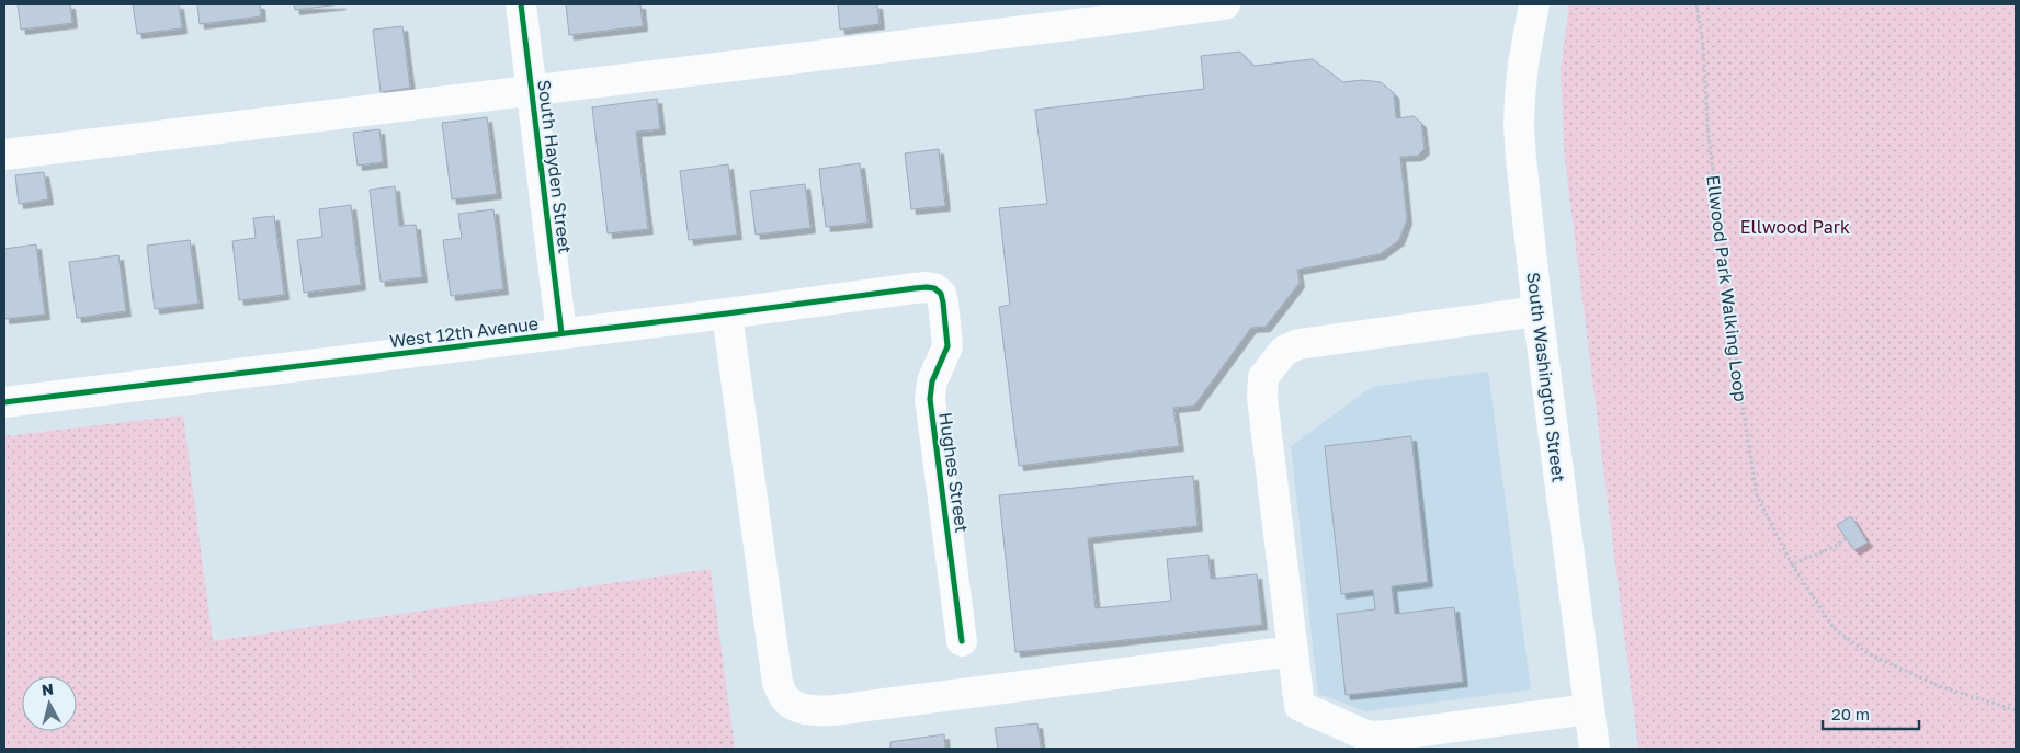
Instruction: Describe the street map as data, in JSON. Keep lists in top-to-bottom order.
{
  "streets": {
    "street": [
      "South Hayden Street",
      "West 12th Avenue",
      "South Washington Street",
      "Hughes Street"
    ],
    "path": ["Ellwood Park Walking Loop"]
  },
  "crossings": [
    ["South Hayden Street", "West 12th Avenue"],
    ["West 12th Avenue", "Hughes Street"]
  ],
  "parks": ["Ellwood Park"],
  "scale_bar": "20 m",
  "north": "top"
}
